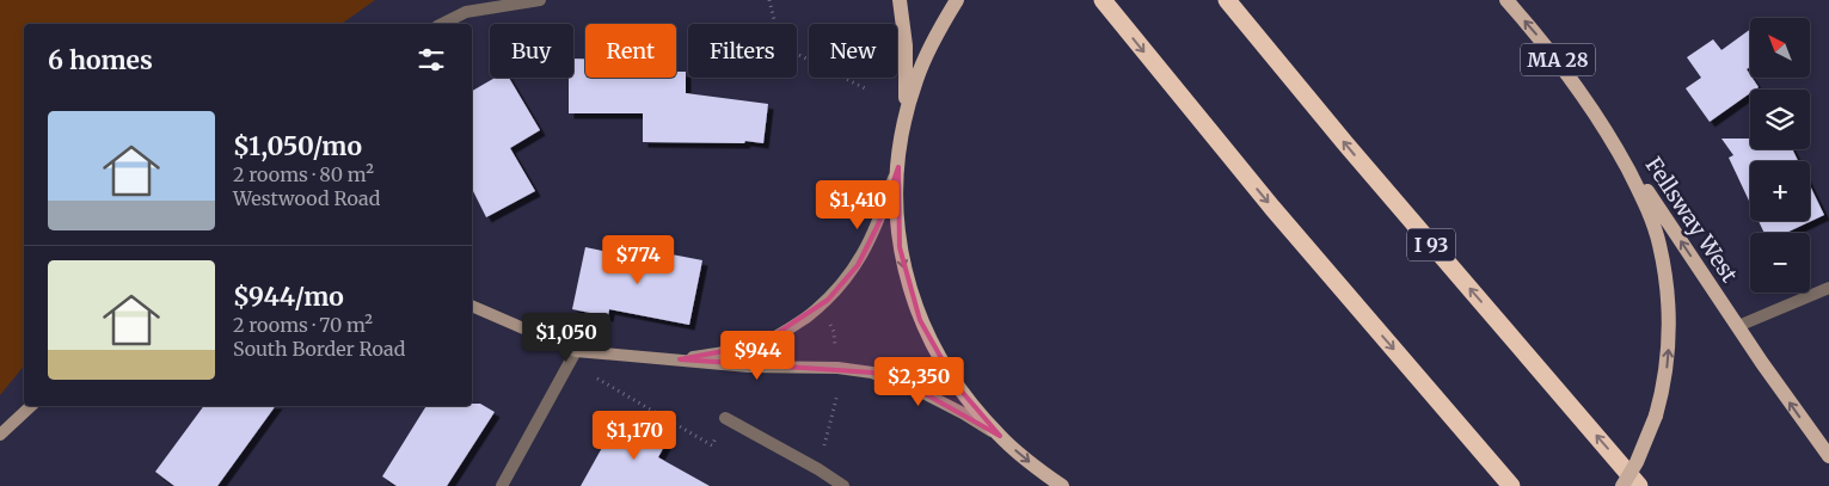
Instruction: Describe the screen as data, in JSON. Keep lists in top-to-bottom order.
{
  "streets": {
    "highway": ["I 93"],
    "main road": ["MA 28", "Fellsway West"]
  },
  "crossings": [
    ["MA 28", "Fellsway West"]
  ],
  "one_way": ["Fellsway West"],
  "north": "top left",
  "page": {
    "map_buttons": ["+", "−"],
    "chip": [
      "Buy",
      "Rent",
      "Filters",
      "New"
    ],
    "heading": "6 homes",
    "list": [
      {
        "name": "$1,050/mo",
        "note": "2 rooms · 80 m² · Westwood Road"
      },
      {
        "name": "$944/mo",
        "note": "2 rooms · 70 m² · South Border Road"
      }
    ],
    "price": [
      "$1,410",
      "$774",
      "$1,050",
      "$944",
      "$2,350",
      "$1,170"
    ]
  }
}
